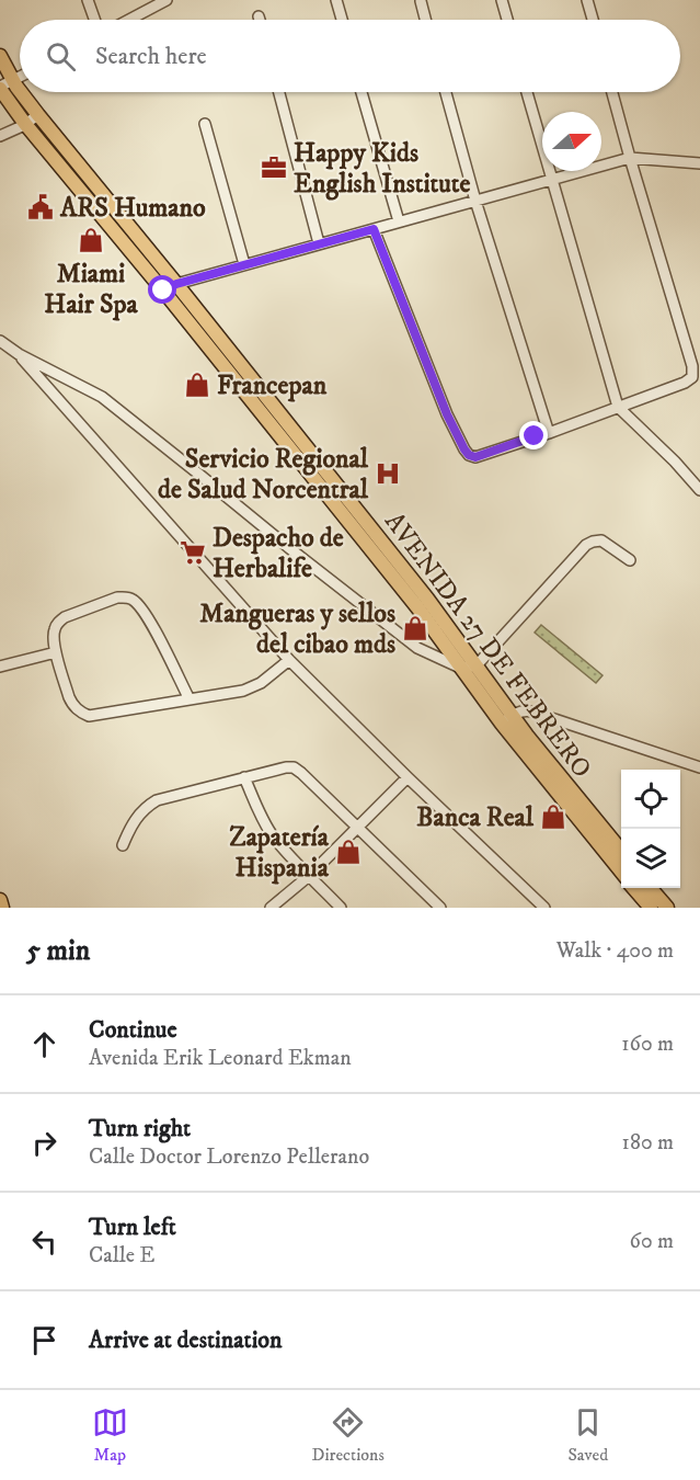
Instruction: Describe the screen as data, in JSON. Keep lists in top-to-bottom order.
{
  "streets": {
    "main road": ["AVENIDA 27 DE FEBRERO"]
  },
  "places": {
    "office": ["Happy Kids English Institute"],
    "public building": ["ARS Humano"],
    "shop": [
      "Miami Hair Spa",
      "Francepan",
      "Mangueras y sellos del cibao mds",
      "Banca Real",
      "Zapatería Hispania"
    ],
    "hospital": ["Servicio Regional de Salud Norcentral"],
    "supermarket": ["Despacho de Herbalife"]
  },
  "north": "right",
  "page": {
    "search": "Search here",
    "heading": ["5 min", "Walk · 400 m"],
    "list": [
      ["Continue", "Avenida Erik Leonard Ekman", "160 m"],
      ["Turn right", "Calle Doctor Lorenzo Pellerano", "180 m"],
      ["Turn left", "Calle E", "60 m"],
      "Arrive at destination"
    ],
    "nav": ["Map", "Directions", "Saved"]
  }
}
